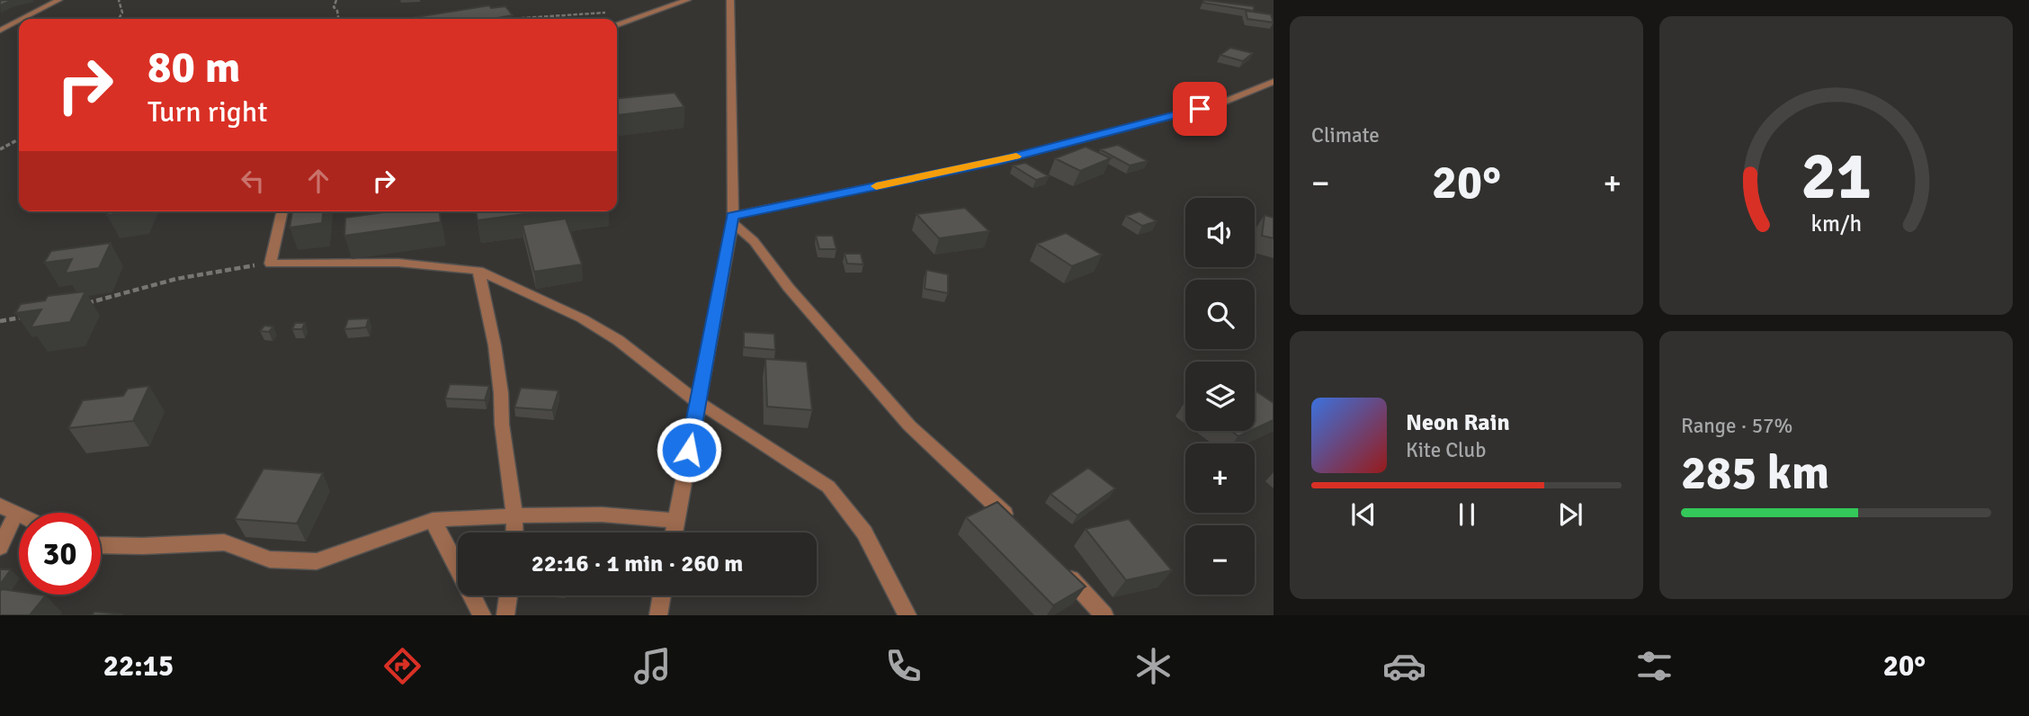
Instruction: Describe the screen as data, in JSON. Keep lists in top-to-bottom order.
{
  "page": {
    "tile": [
      "Climate",
      ["Range · 57%", "285 km"]
    ],
    "turn": ["80 m", "Turn right"],
    "heat": ["−", "20°", "+"],
    "map_buttons": ["+", "−"],
    "song": ["Neon Rain", "Kite Club"],
    "limit": "30",
    "trip": "22:16 · 1 min · 260 m",
    "tabs": ["22:15", "20°"],
    "gauge": ["21", "km/h"]
  }
}
